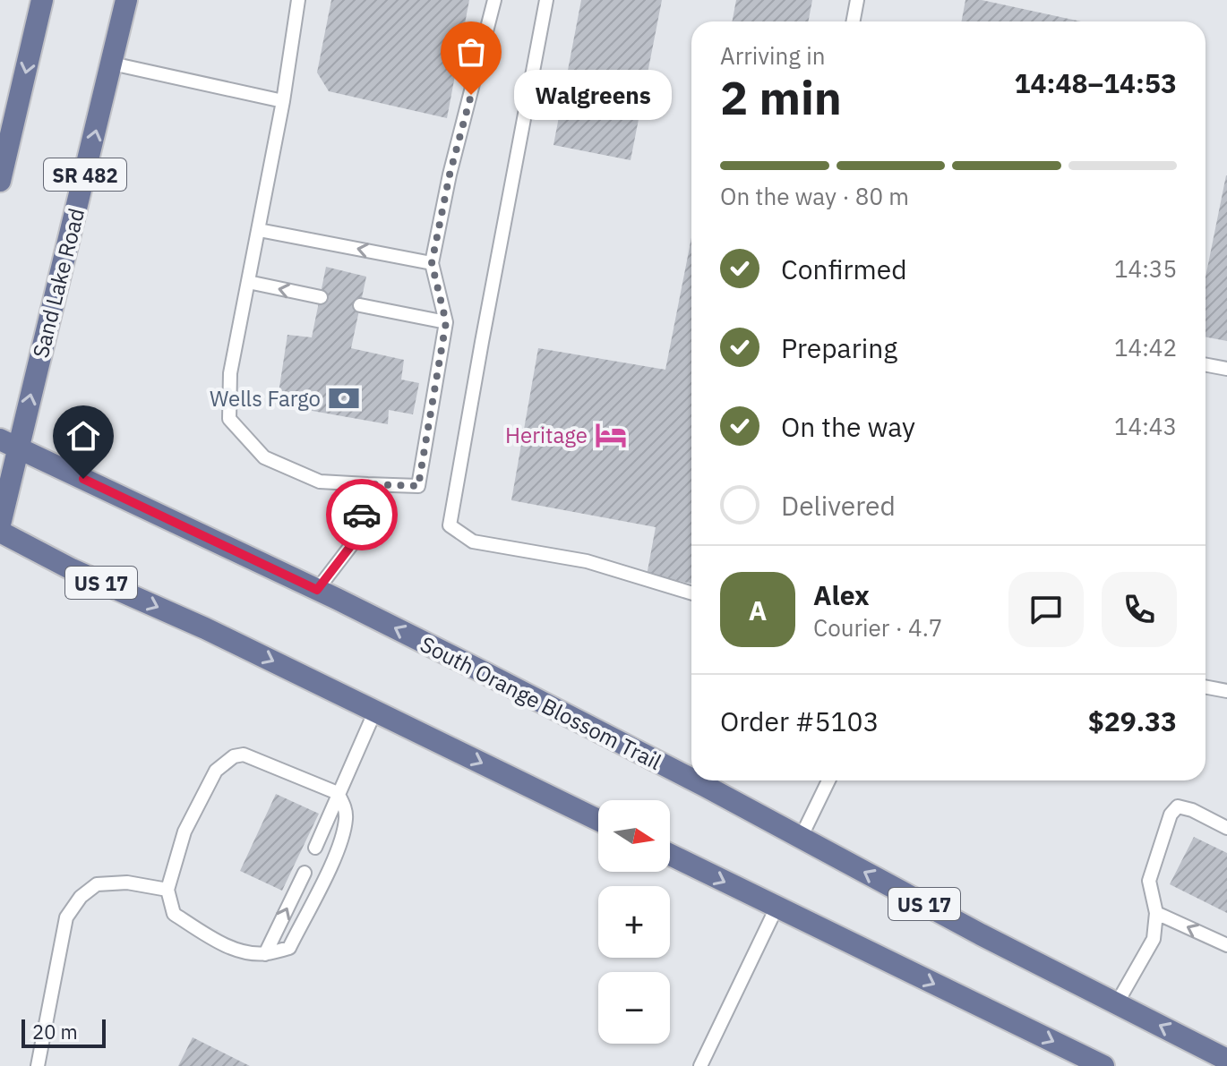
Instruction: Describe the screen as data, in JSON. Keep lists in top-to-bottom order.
{
  "streets": {
    "main road": [
      "SR 482",
      "Sand Lake Road",
      "US 17",
      "South Orange Blossom Trail"
    ]
  },
  "crossings": [
    ["Sand Lake Road", "South Orange Blossom Trail"]
  ],
  "places": {
    "other": ["Walgreens"],
    "bank": ["Wells Fargo"],
    "hotel": ["Heritage"]
  },
  "scale_bar": "20 m",
  "north": "right",
  "page": {
    "heading": ["2 min", "Arriving in", "14:48–14:53"],
    "panel": [
      "Alex",
      "Courier · 4.7",
      "Order #5103",
      "$29.33"
    ],
    "bubble": "Walgreens",
    "bar": "On the way · 80 m",
    "list": [
      ["Confirmed", "14:35"],
      ["Preparing", "14:42"],
      ["On the way", "14:43"],
      "Delivered"
    ],
    "round": "A",
    "map_buttons": ["+", "−"],
    "scale": "20 m"
  }
}
